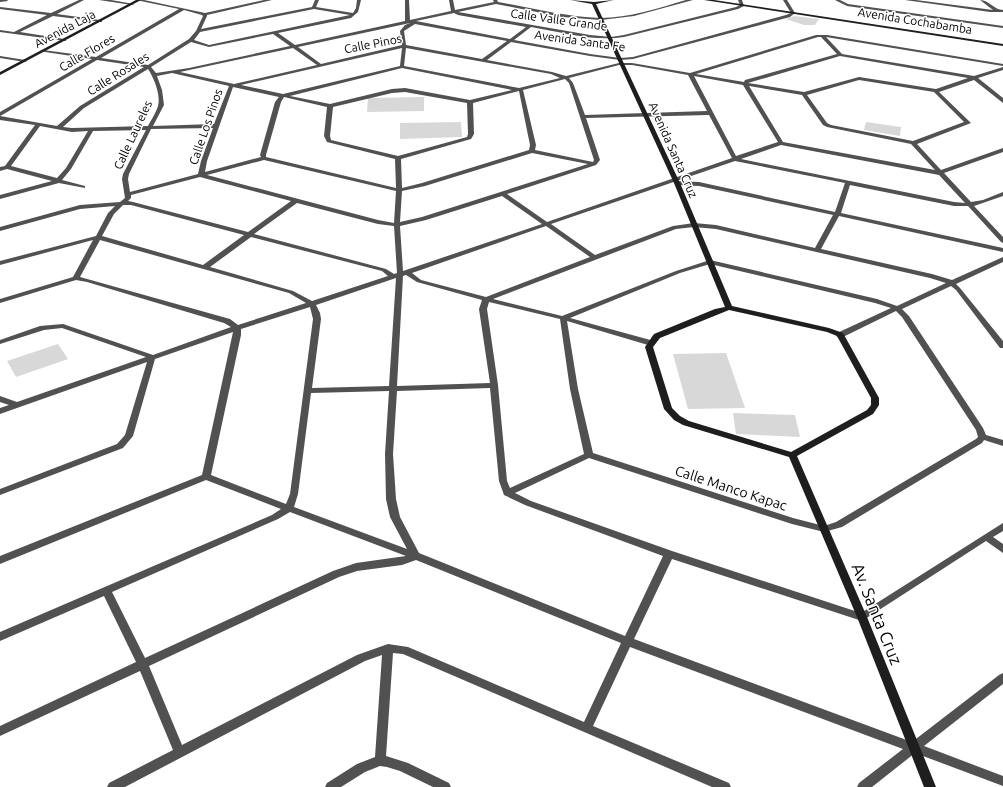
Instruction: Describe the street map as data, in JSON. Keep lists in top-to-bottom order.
{
  "streets": {
    "street": [
      "Calle Valle Grande",
      "Avenida Cochabamba",
      "Avenida Laja",
      "Avenida Santa Fe",
      "Calle Pinos",
      "Calle Flores",
      "Calle Rosales",
      "Calle Los Pinos",
      "Calle Laureles",
      "Avenida Santa Cruz",
      "Calle Manco Kapac",
      "Av. Santa Cruz"
    ]
  },
  "crossings": [
    ["Calle Valle Grande", "Avenida Cochabamba"],
    ["Calle Valle Grande", "Avenida Santa Cruz"],
    ["Avenida Cochabamba", "Avenida Santa Fe"],
    ["Avenida Santa Fe", "Avenida Santa Cruz"],
    ["Calle Pinos", "Calle Los Pinos"],
    ["Calle Rosales", "Calle Laureles"],
    ["Calle Manco Kapac", "Av. Santa Cruz"]
  ]
}
